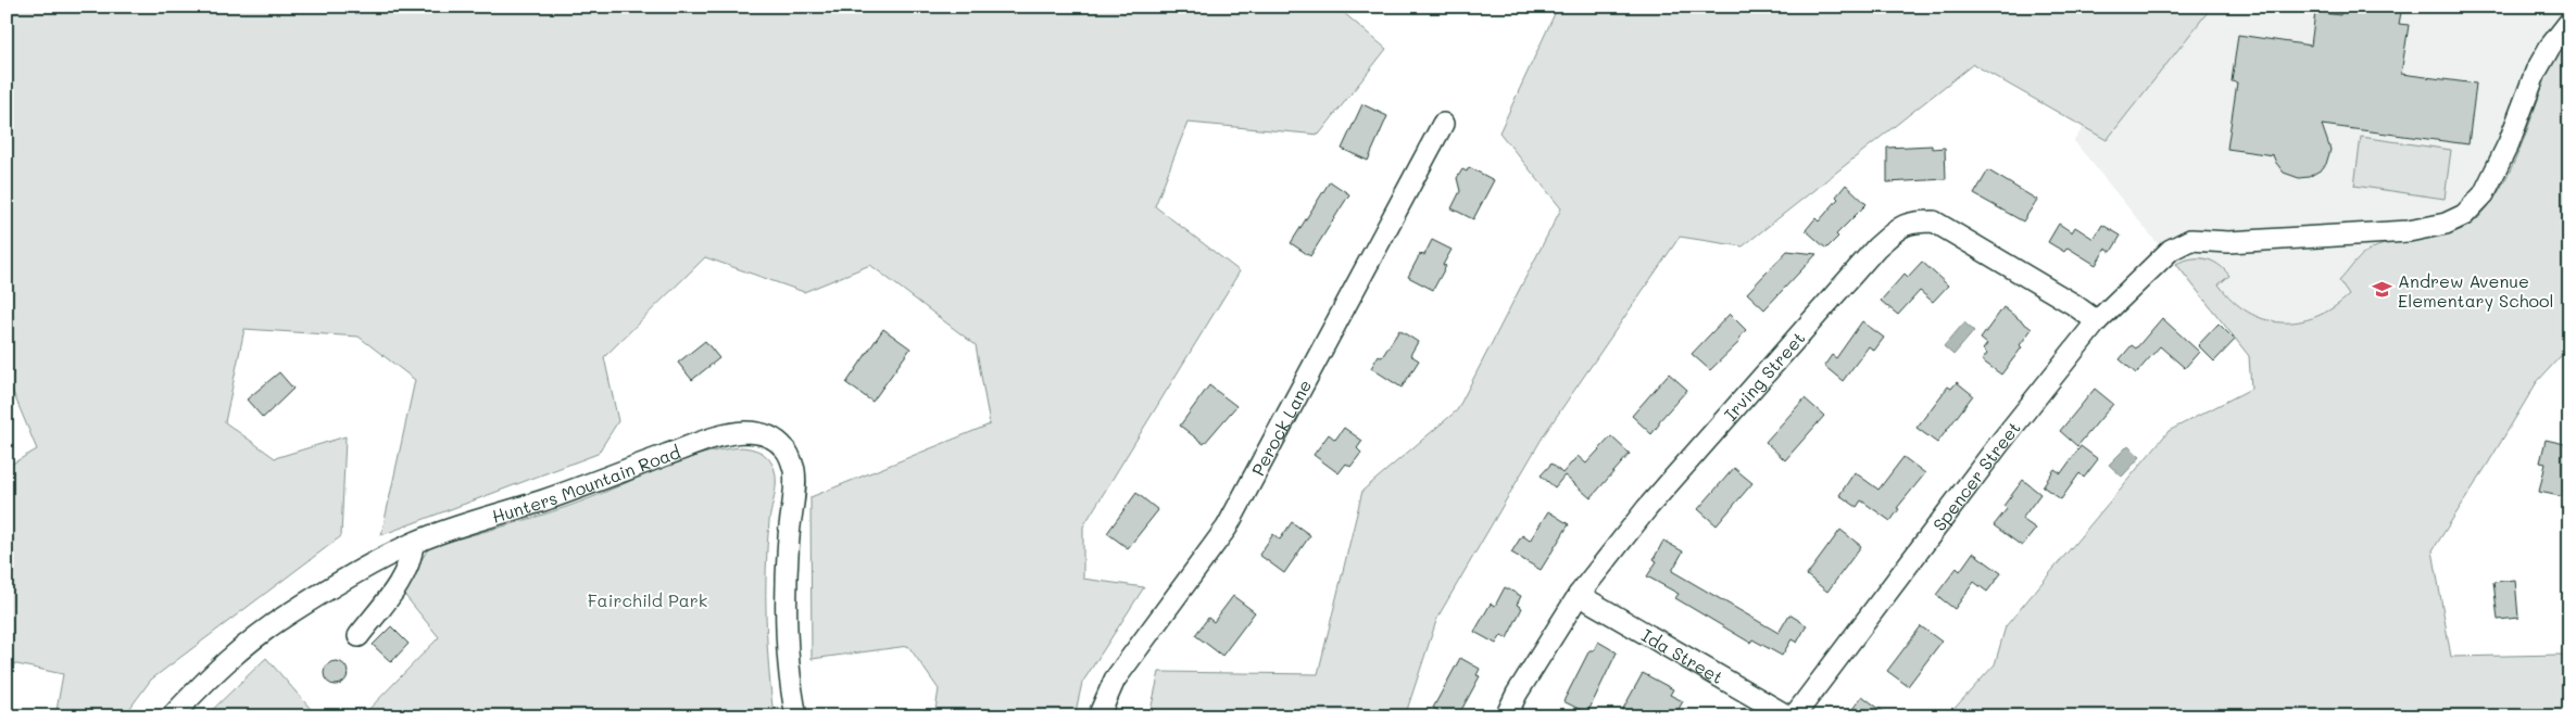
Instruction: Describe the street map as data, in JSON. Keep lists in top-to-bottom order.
{
  "streets": {
    "street": [
      "Irving Street",
      "Perock Lane",
      "Spencer Street",
      "Hunters Mountain Road",
      "Ida Street"
    ]
  },
  "crossings": [
    ["Irving Street", "Spencer Street"],
    ["Irving Street", "Ida Street"]
  ],
  "parks": ["Fairchild Park"],
  "places": {
    "school or university": ["Andrew Avenue Elementary School"]
  }
}
